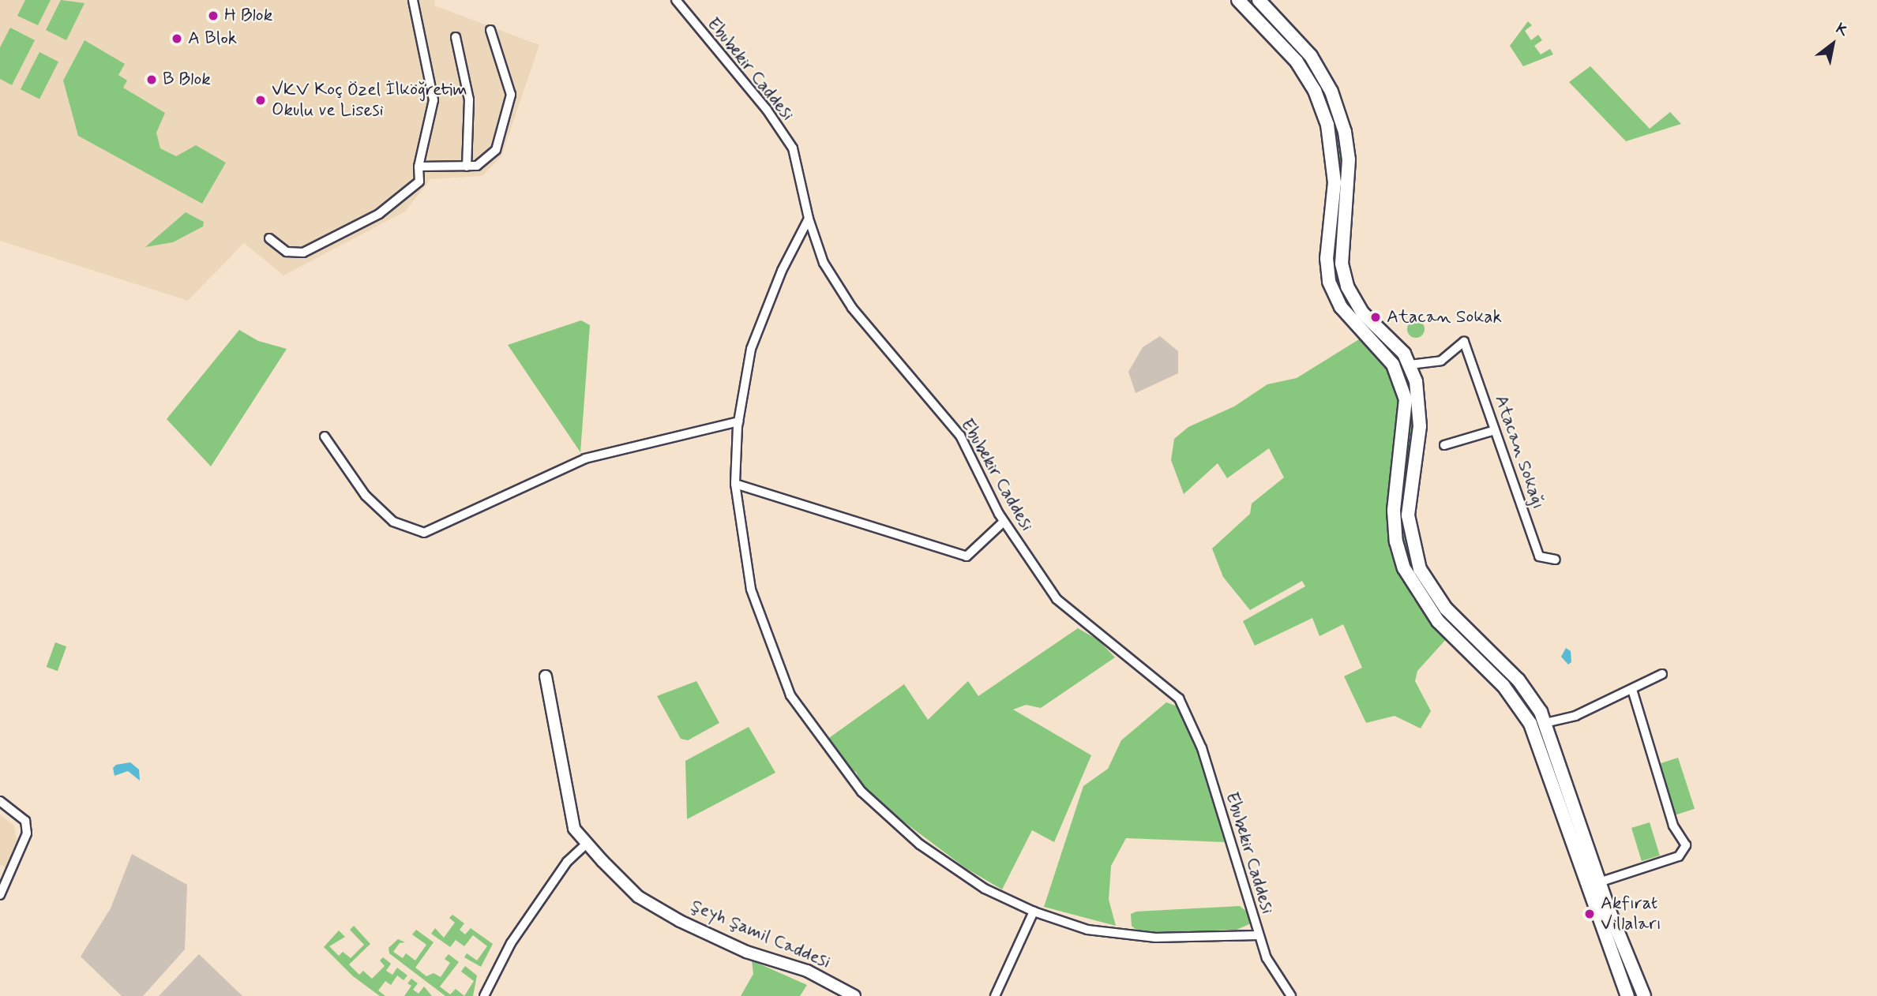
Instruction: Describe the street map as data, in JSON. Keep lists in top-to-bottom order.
{
  "streets": {
    "street": ["Ebubekir Caddesi", "Atacan Sokağı", "Şeyh Şamil Caddesi"]
  },
  "places": [
    "H Blok",
    "A Blok",
    "B Blok",
    "VKV Koç Özel İlköğretim Okulu ve Lisesi",
    "Atacan Sokak",
    "Akfırat Villaları"
  ],
  "north": "top right"
}
